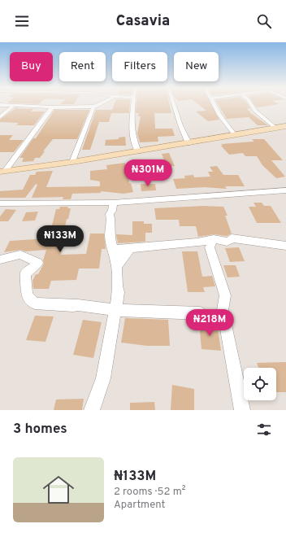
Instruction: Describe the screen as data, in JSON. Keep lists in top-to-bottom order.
{
  "page": {
    "header": "Casavia",
    "chip": [
      "Buy",
      "Rent",
      "Filters",
      "New"
    ],
    "price": ["₦301M", "₦133M", "₦218M"],
    "heading": "3 homes",
    "list": [
      {
        "name": "₦133M",
        "note": "2 rooms · 52 m² · Apartment"
      }
    ]
  }
}
